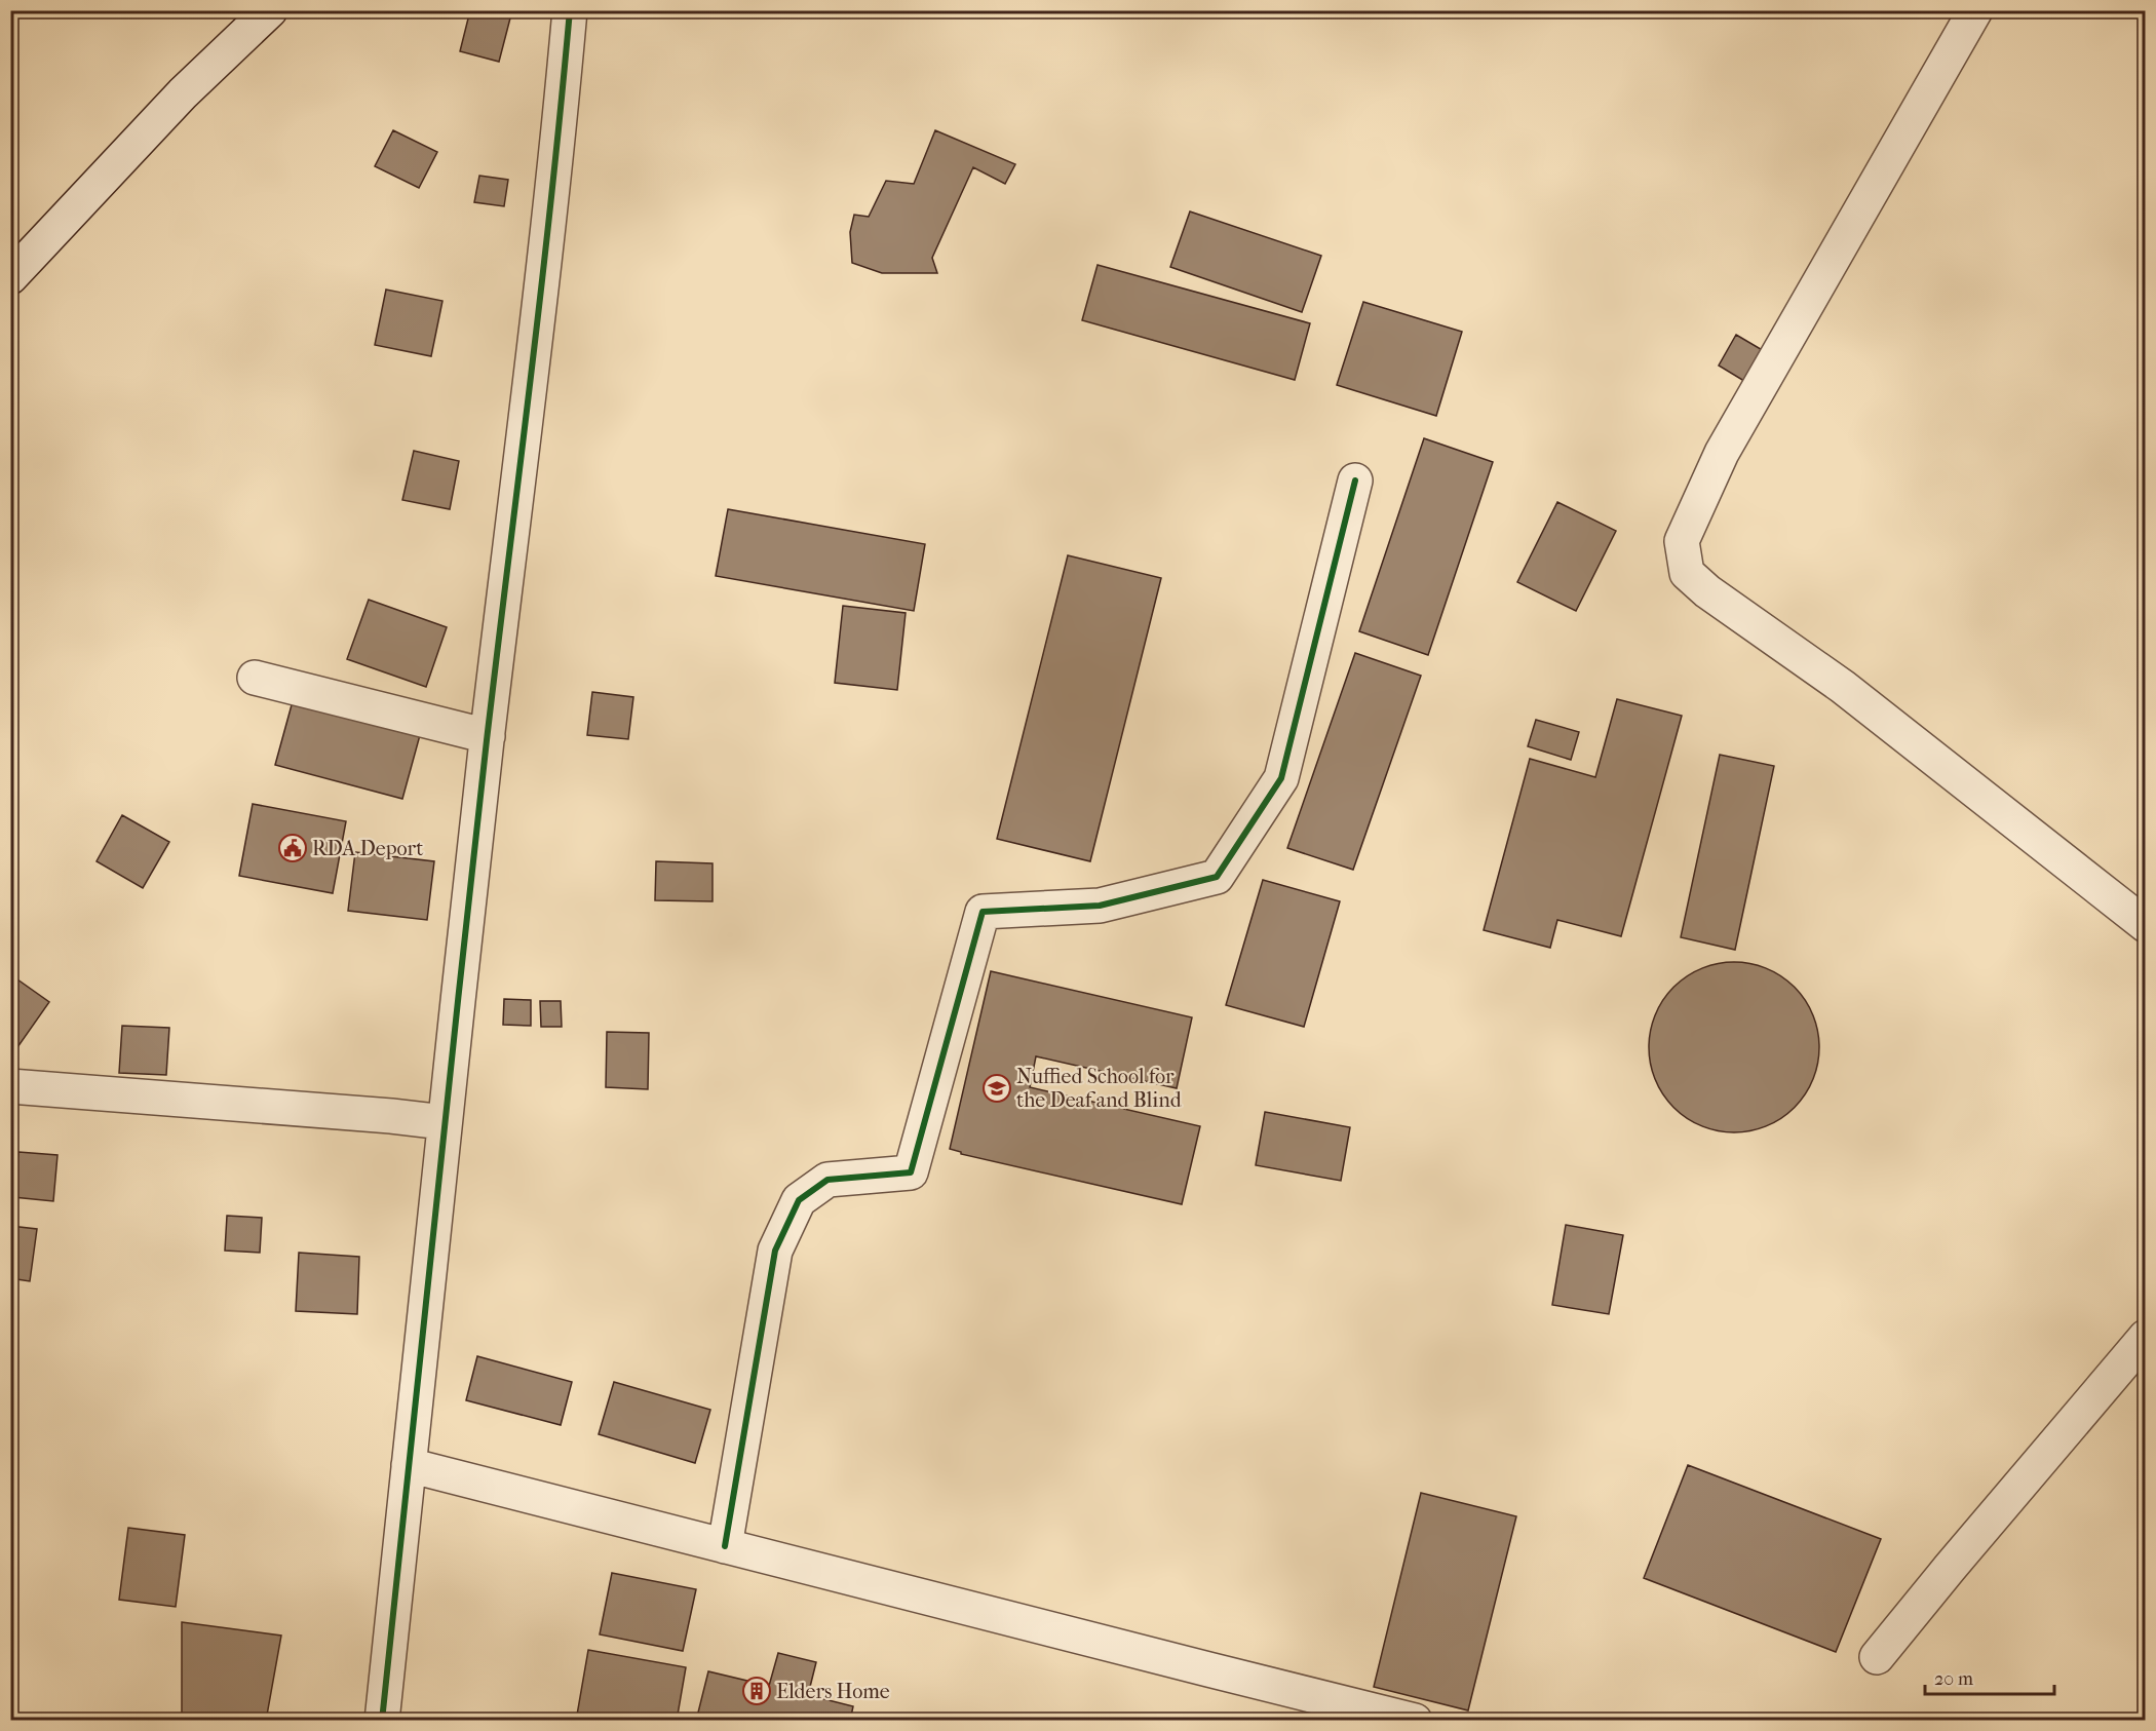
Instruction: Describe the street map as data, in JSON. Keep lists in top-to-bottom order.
{
  "places": {
    "public building": ["RDA Deport"],
    "school or university": ["Nuffied School for the Deaf and Blind"],
    "building": ["Elders Home"]
  },
  "scale_bar": "20 m"
}
